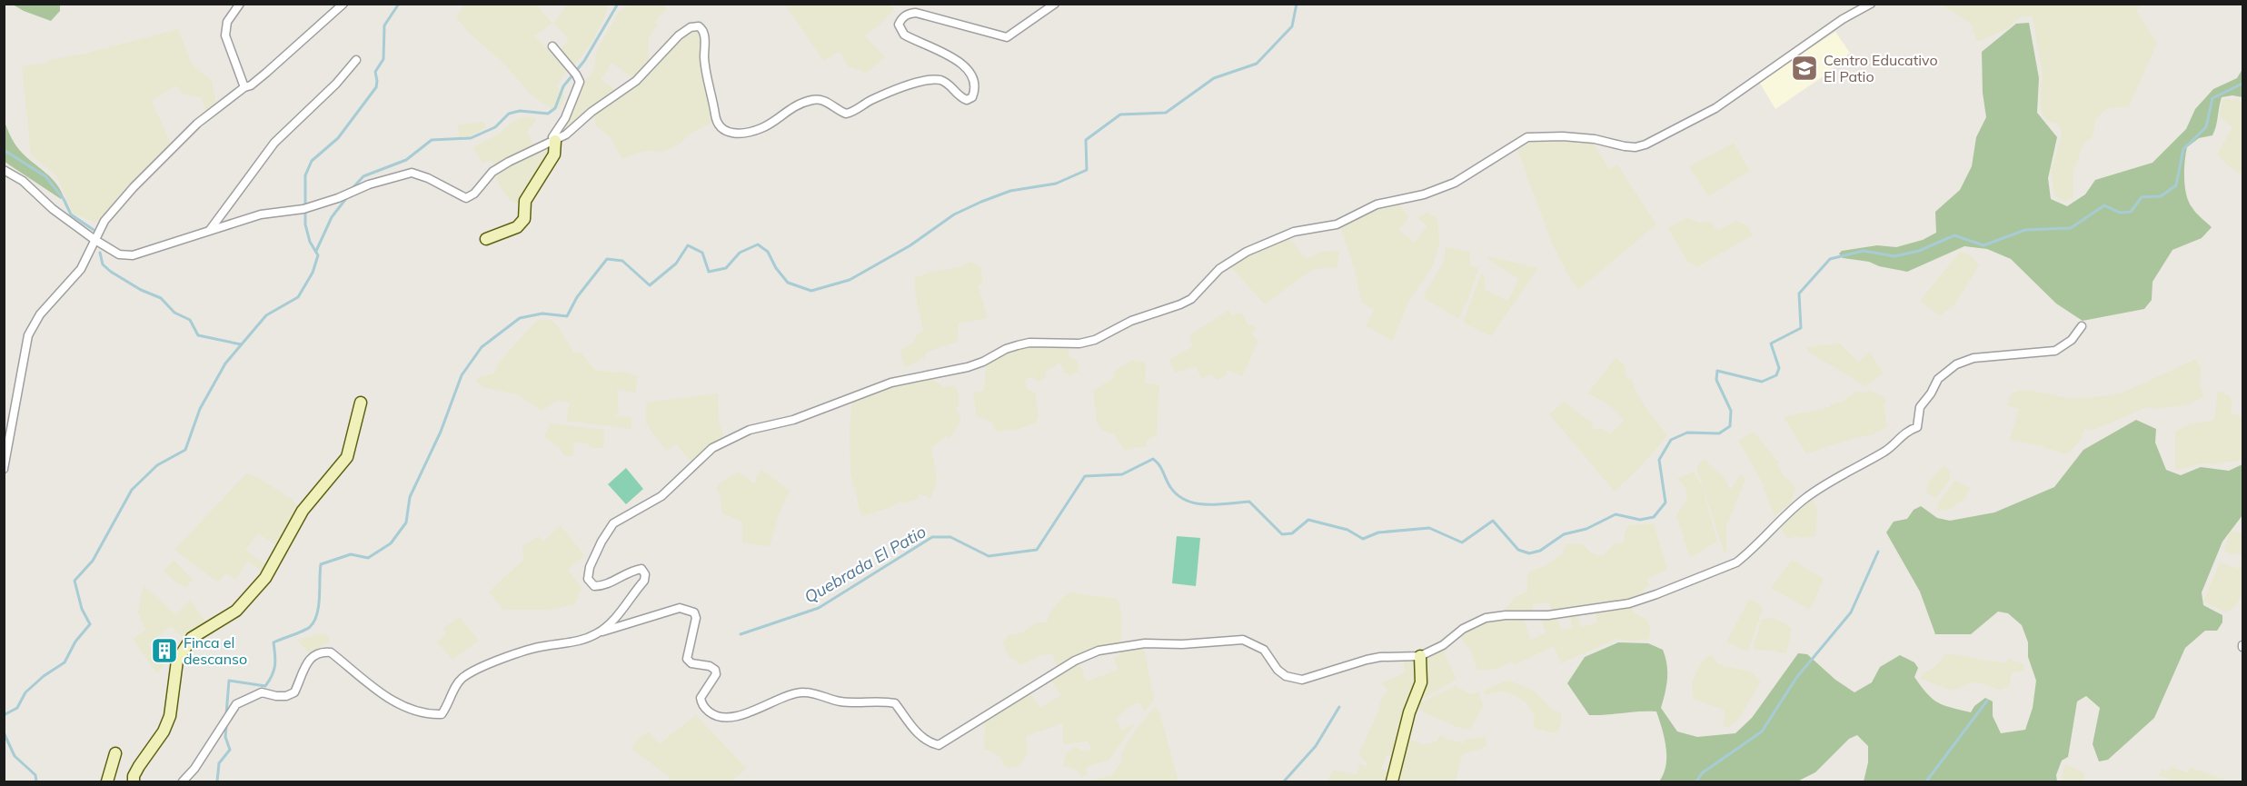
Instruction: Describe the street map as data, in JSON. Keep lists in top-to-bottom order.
{
  "water": ["Quebrada El Patio"],
  "places": {
    "school or university": ["Centro Educativo El Patio"],
    "building": ["Finca el descanso"]
  }
}
